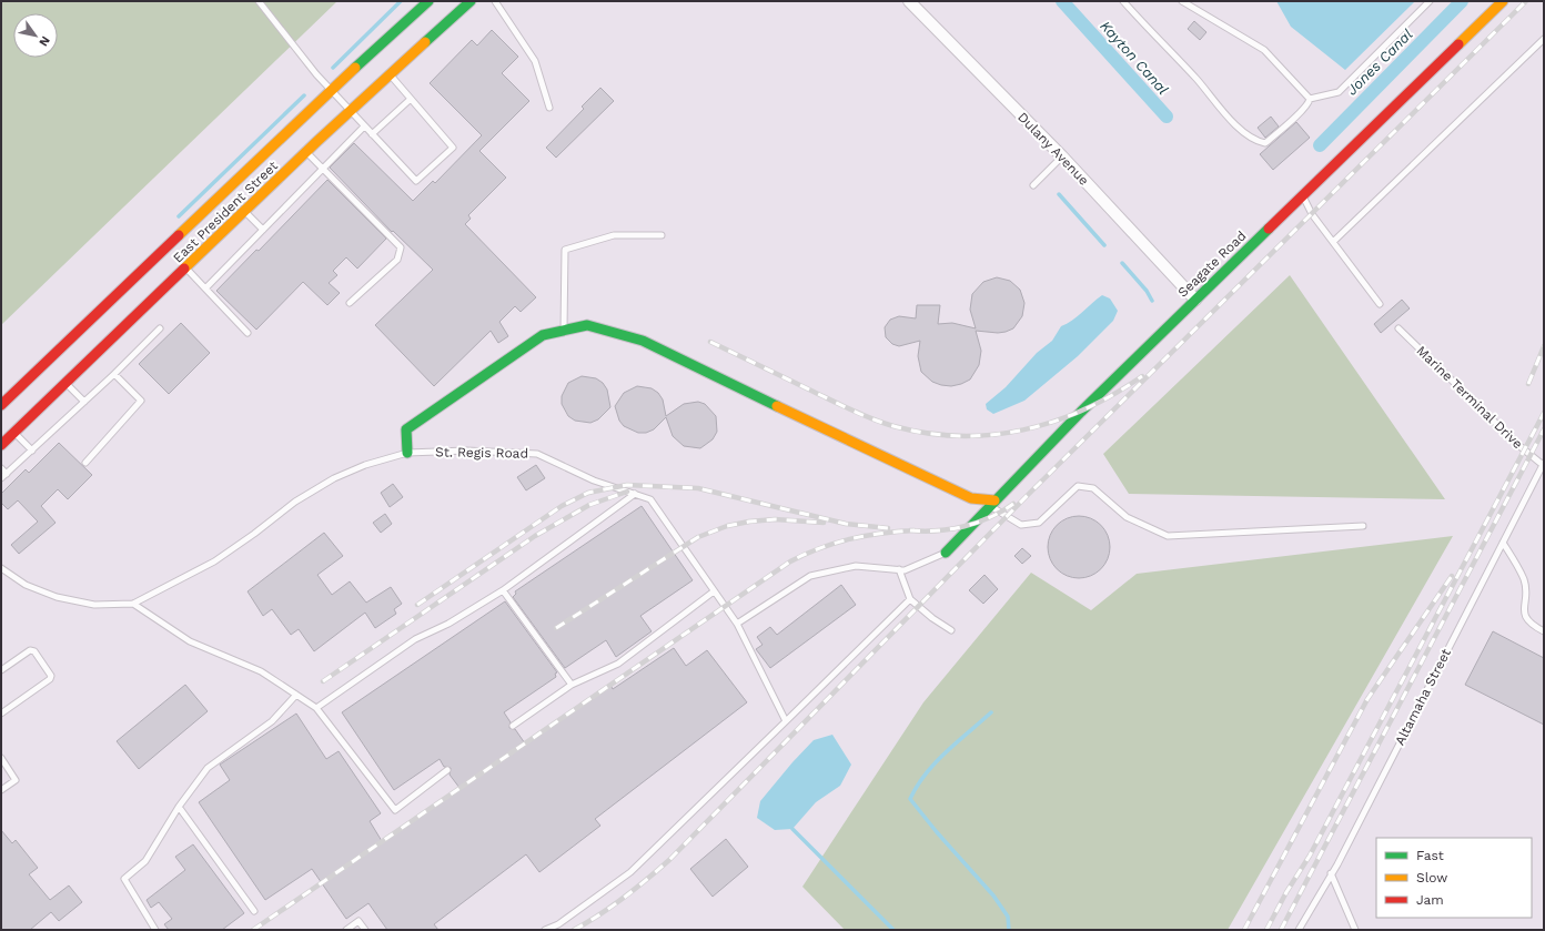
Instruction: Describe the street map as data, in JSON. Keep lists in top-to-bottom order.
{
  "streets": {
    "street": ["Dulany Avenue", "East President Street", "Seagate Road"],
    "lane": ["Marine Terminal Drive", "St. Regis Road", "Altamaha Street"]
  },
  "crossings": [
    ["Dulany Avenue", "Seagate Road"],
    ["Marine Terminal Drive", "Altamaha Street"]
  ],
  "water": ["Kayton Canal", "Jones Canal"],
  "legend": ["Fast", "Slow", "Jam"],
  "north": "bottom right"
}
